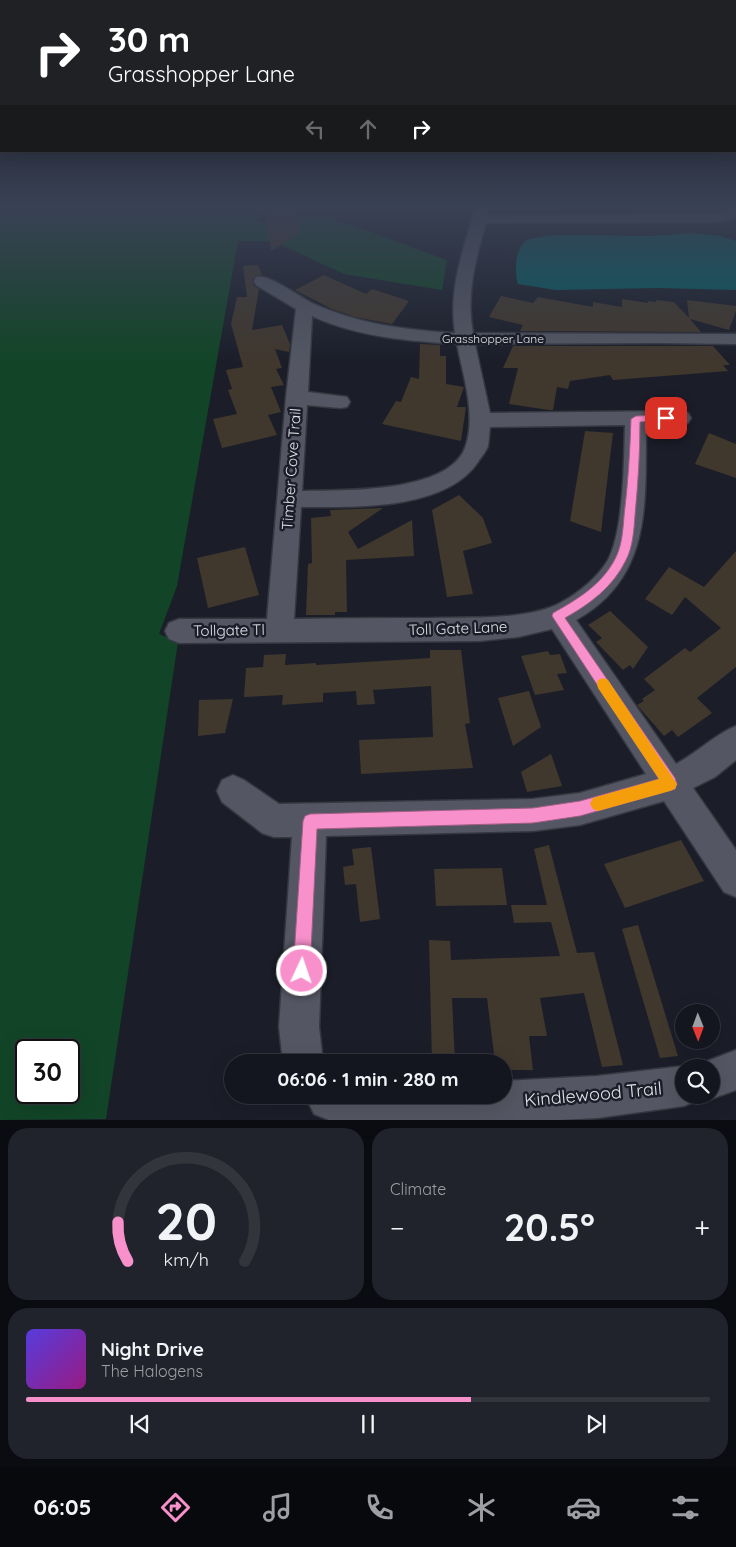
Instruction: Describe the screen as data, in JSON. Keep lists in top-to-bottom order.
{
  "streets": {
    "street": [
      "Grasshopper Lane",
      "Timber Cove Trail",
      "Toll Gate Lane",
      "Tollgate Tl",
      "Kindlewood Trail"
    ]
  },
  "crossings": [
    ["Grasshopper Lane", "Timber Cove Trail"],
    ["Timber Cove Trail", "Toll Gate Lane"],
    ["Timber Cove Trail", "Tollgate Tl"],
    ["Toll Gate Lane", "Tollgate Tl"]
  ],
  "north": "bottom",
  "page": {
    "turn": ["30 m", "Grasshopper Lane"],
    "limit": "30",
    "trip": "06:06 · 1 min · 280 m",
    "tile": "Climate",
    "heat": ["−", "20.5°", "+"],
    "song": ["Night Drive", "The Halogens"],
    "tabs": "06:05",
    "gauge": ["20", "km/h"]
  }
}
